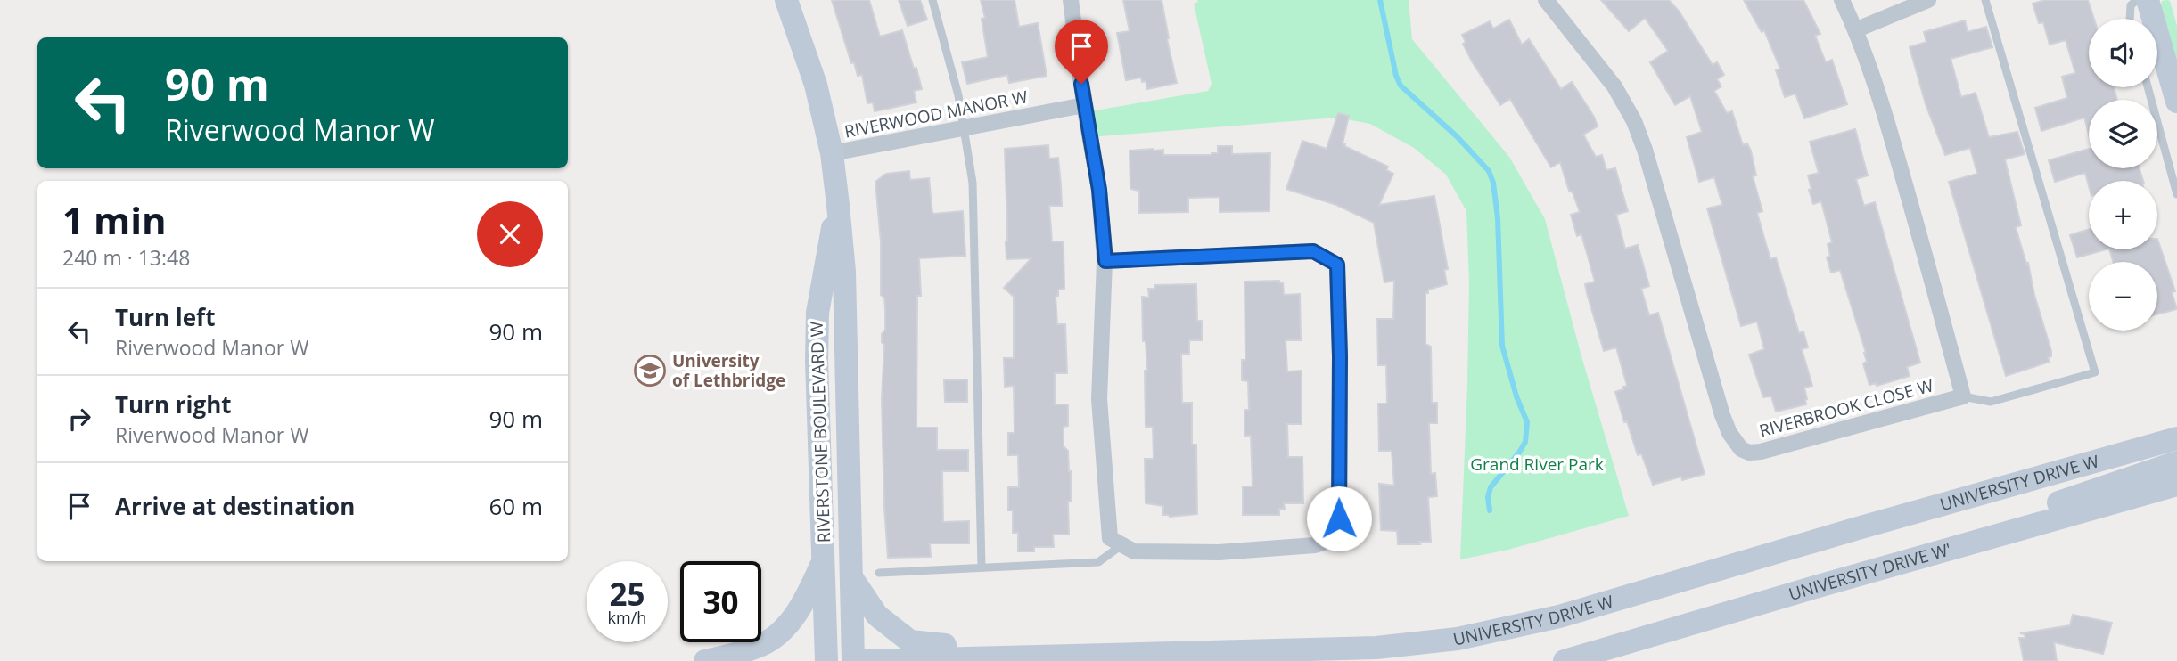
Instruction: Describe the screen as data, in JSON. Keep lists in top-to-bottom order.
{
  "streets": {
    "main road": ["RIVERSTONE BOULEVARD W", "UNIVERSITY DRIVE W", "UNIVERSITY DRIVE W'"],
    "street": ["RIVERWOOD MANOR W", "RIVERBROOK CLOSE W"]
  },
  "crossings": [
    ["RIVERWOOD MANOR W", "RIVERSTONE BOULEVARD W"]
  ],
  "parks": ["Grand River Park"],
  "places": {
    "school or university": ["University of Lethbridge"]
  },
  "page": {
    "map_buttons": ["+", "−"],
    "turn": ["90 m", "Riverwood Manor W"],
    "heading": ["1 min", "240 m · 13:48"],
    "list": [
      {
        "name": "Turn left",
        "note": "Riverwood Manor W",
        "value": "90 m"
      },
      {
        "name": "Turn right",
        "note": "Riverwood Manor W",
        "value": "90 m"
      },
      {
        "name": "Arrive at destination",
        "value": "60 m"
      }
    ],
    "speed": "25 km/h",
    "limit": "30"
  }
}
